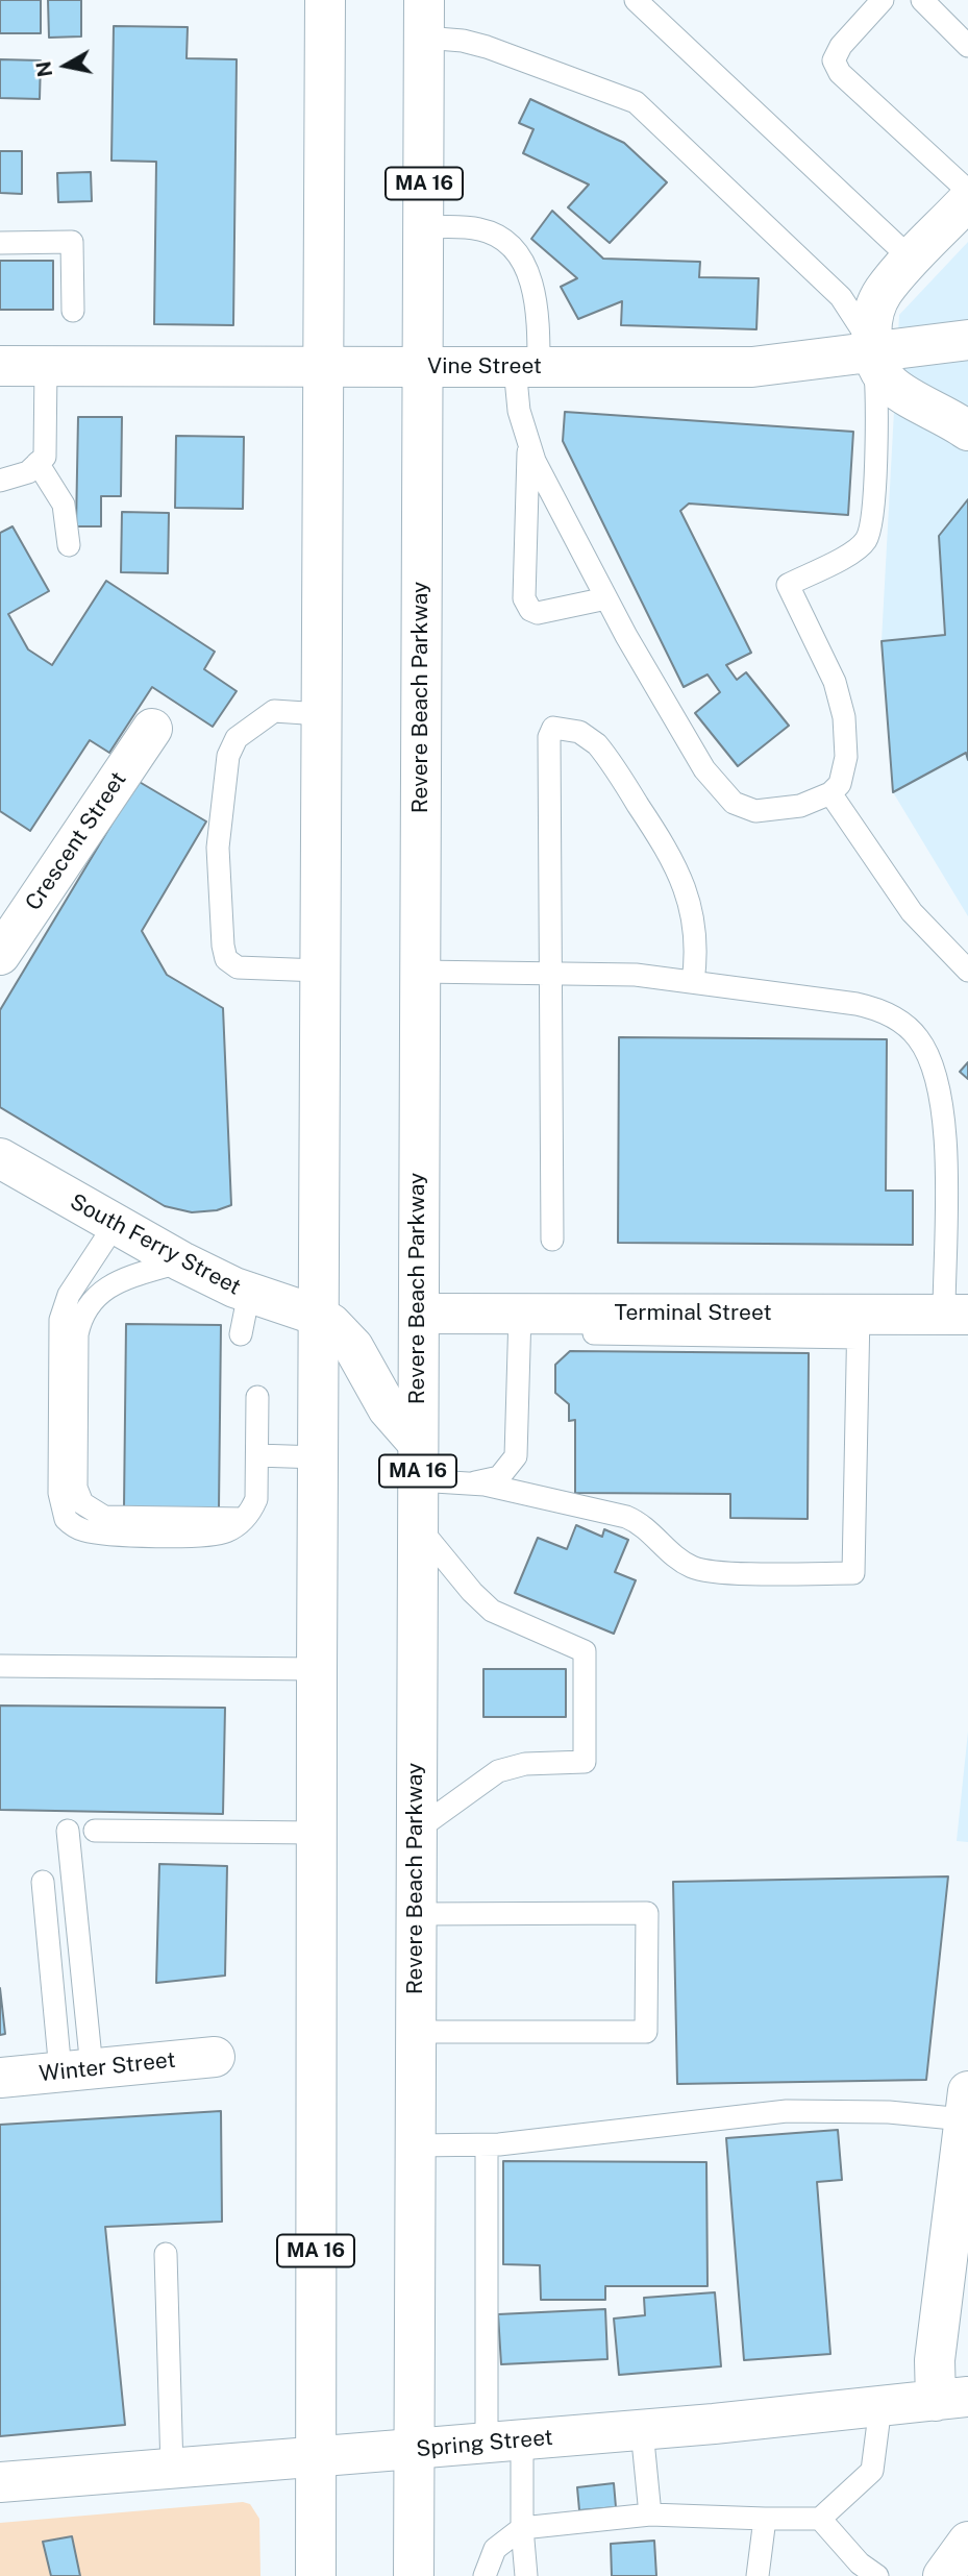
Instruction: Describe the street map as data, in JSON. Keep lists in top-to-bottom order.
{
  "streets": {
    "main road": [
      "MA 16",
      "Vine Street",
      "Revere Beach Parkway",
      "Crescent Street",
      "South Ferry Street",
      "Terminal Street",
      "Winter Street",
      "Spring Street"
    ]
  },
  "crossings": [
    ["MA 16", "Vine Street"],
    ["MA 16", "South Ferry Street"],
    ["MA 16", "Spring Street"],
    ["Vine Street", "Revere Beach Parkway"],
    ["Revere Beach Parkway", "Terminal Street"],
    ["Revere Beach Parkway", "Spring Street"]
  ],
  "north": "left"
}
